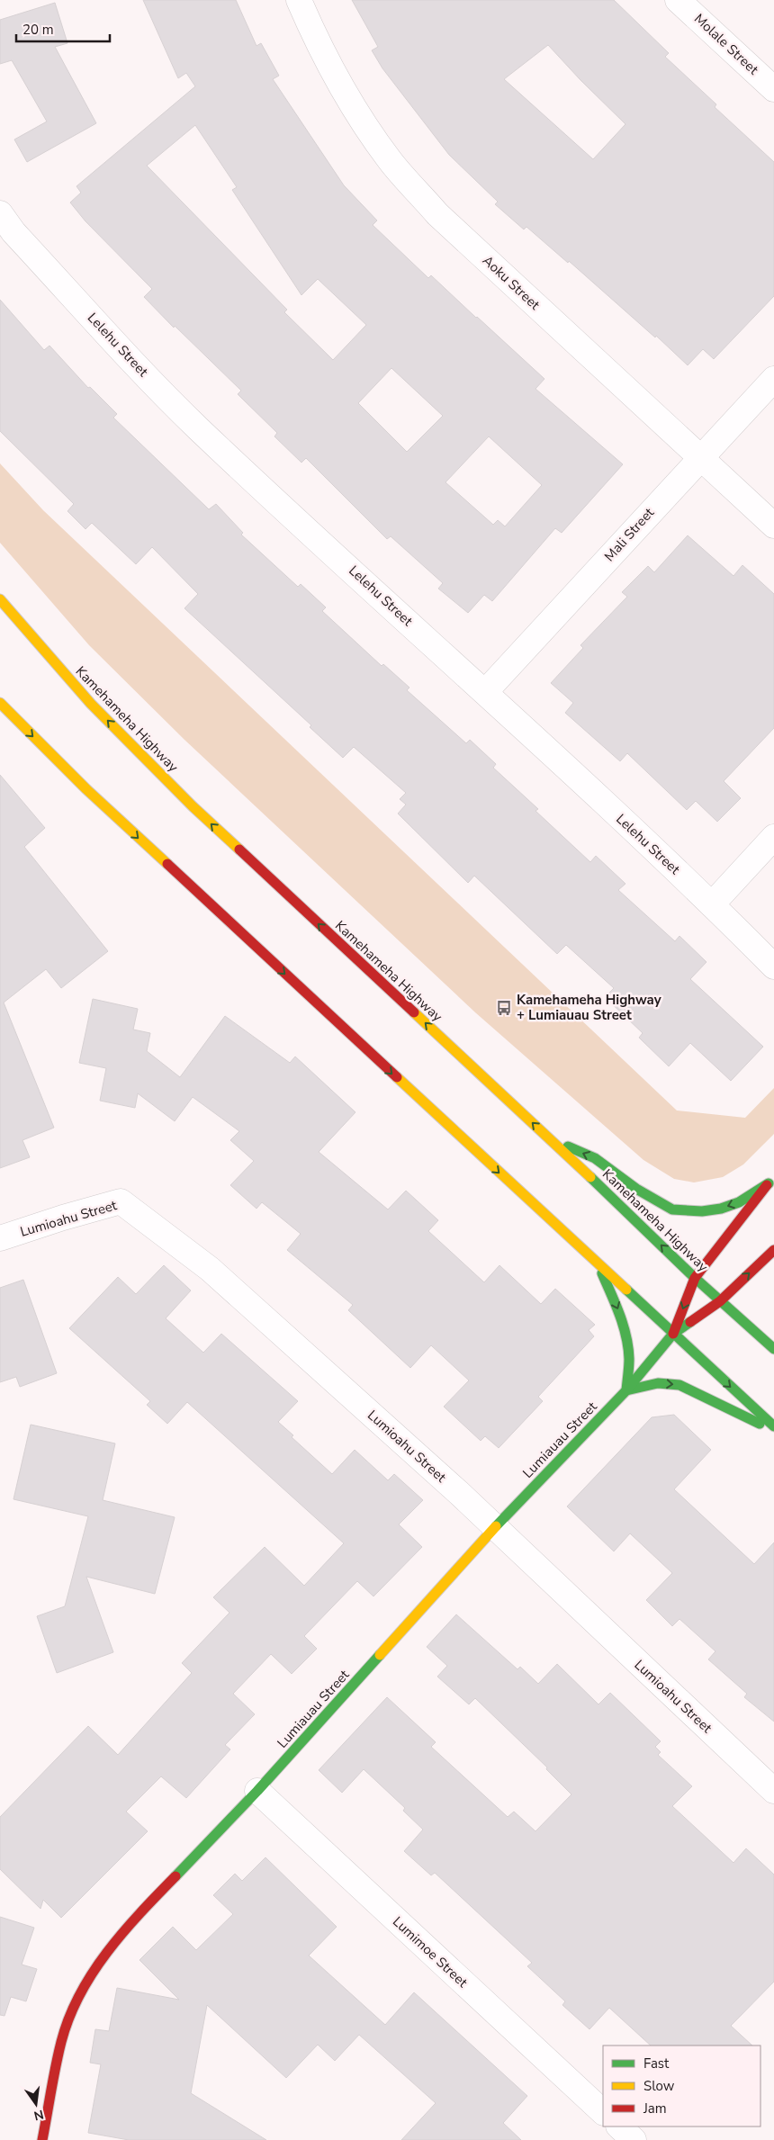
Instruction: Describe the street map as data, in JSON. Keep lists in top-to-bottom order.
{
  "streets": {
    "main road": ["Kamehameha Highway", "Lumiauau Street"],
    "street": [
      "Molale Street",
      "Aoku Street",
      "Lelehu Street",
      "Mali Street",
      "Lumioahu Street",
      "Lumimoe Street"
    ]
  },
  "crossings": [
    ["Aoku Street", "Mali Street"],
    ["Lelehu Street", "Mali Street"],
    ["Kamehameha Highway", "Lumiauau Street"],
    ["Lumioahu Street", "Lumiauau Street"],
    ["Lumiauau Street", "Lumimoe Street"]
  ],
  "places": {
    "bus stop": ["Kamehameha Highway + Lumiauau Street"]
  },
  "legend": ["Fast", "Slow", "Jam"],
  "scale_bar": "20 m",
  "north": "bottom"
}
